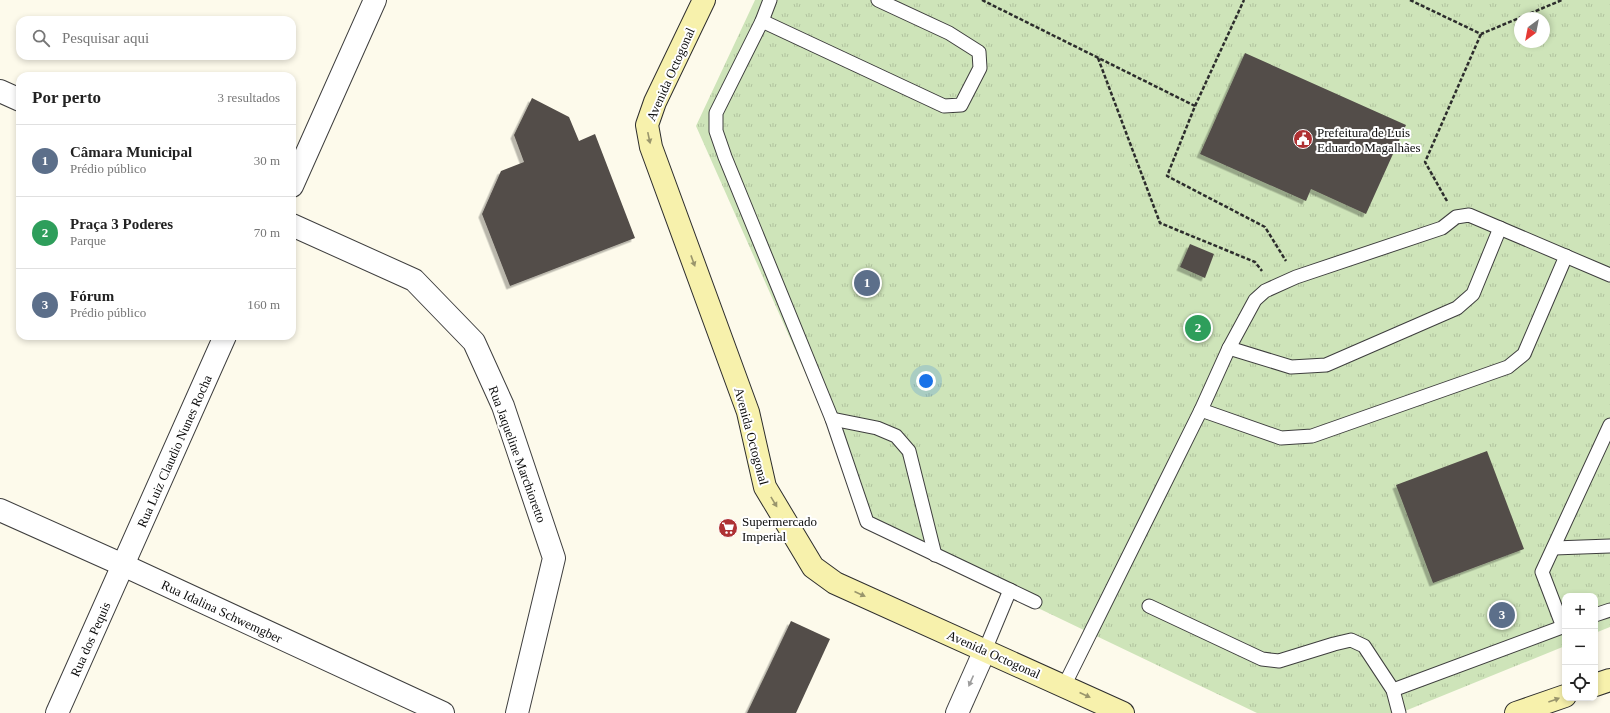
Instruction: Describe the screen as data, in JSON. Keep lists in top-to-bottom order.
{
  "streets": {
    "main road": ["Avenida Octogonal"],
    "street": [
      "Rua Luiz Claudio Nunes Rocha",
      "Rua Jaqueline Marchioretto",
      "Rua Idalina Schwemgber",
      "Rua dos Pequis"
    ]
  },
  "crossings": [
    ["Rua Luiz Claudio Nunes Rocha", "Rua Idalina Schwemgber"],
    ["Rua Luiz Claudio Nunes Rocha", "Rua dos Pequis"],
    ["Rua Idalina Schwemgber", "Rua dos Pequis"]
  ],
  "one_way": ["Avenida Octogonal"],
  "places": {
    "public building": ["Prefeitura de Luis Eduardo Magalhães"],
    "supermarket": ["Supermercado Imperial"]
  },
  "north": "bottom left",
  "page": {
    "search": "Pesquisar aqui",
    "heading": ["Por perto", "3 resultados"],
    "list": [
      {
        "mark": "1",
        "name": "Câmara Municipal",
        "note": "Prédio público",
        "value": "30 m"
      },
      {
        "mark": "2",
        "name": "Praça 3 Poderes",
        "note": "Parque",
        "value": "70 m"
      },
      {
        "mark": "3",
        "name": "Fórum",
        "note": "Prédio público",
        "value": "160 m"
      }
    ],
    "pins": ["1", "2", "3"],
    "map_buttons": ["+", "−"]
  }
}
